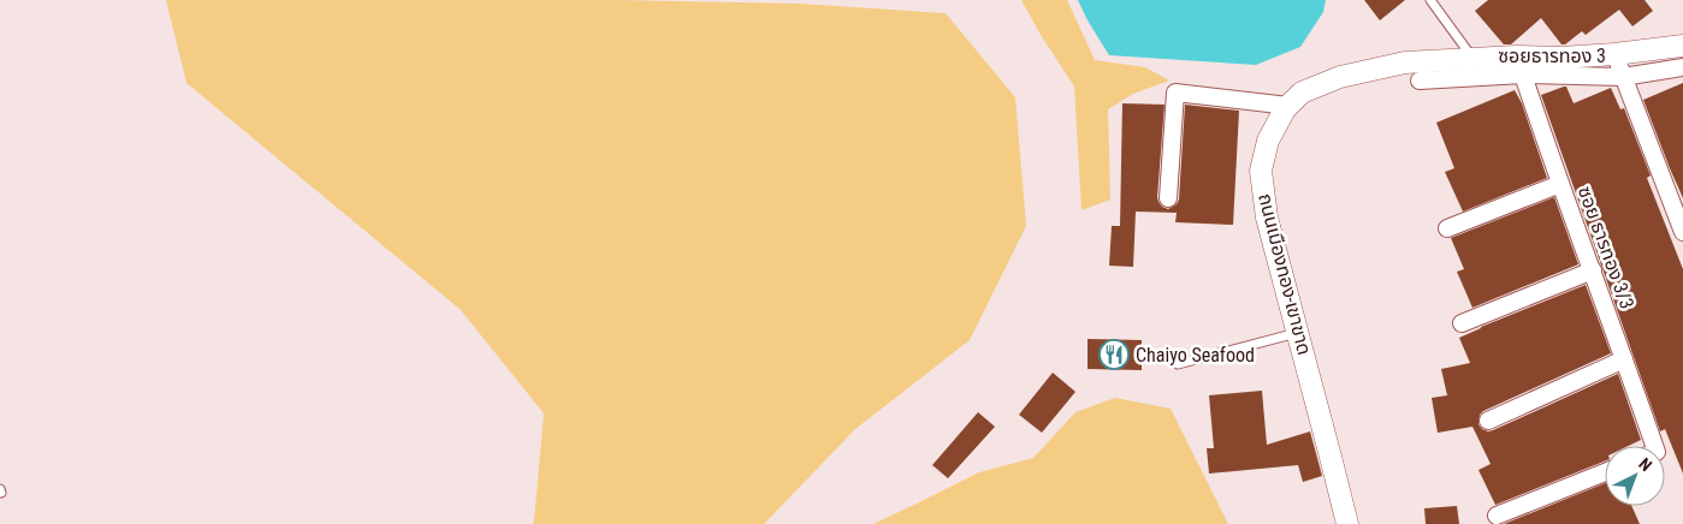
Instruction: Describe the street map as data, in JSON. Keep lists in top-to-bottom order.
{
  "streets": {
    "street": ["ซอยธารทอง 3", "ซอย ธารทอง 3/3", "ถนนเมืองทอง-เขาขาด"]
  },
  "crossings": [
    ["ซอยธารทอง 3", "ซอย ธารทอง 3/3"],
    ["ซอยธารทอง 3", "ถนนเมืองทอง-เขาขาด"],
    ["ซอย ธารทอง 3/3", "ถนนเมืองทอง-เขาขาด"]
  ],
  "places": {
    "restaurant": ["Chaiyo Seafood"]
  },
  "north": "top right"
}
